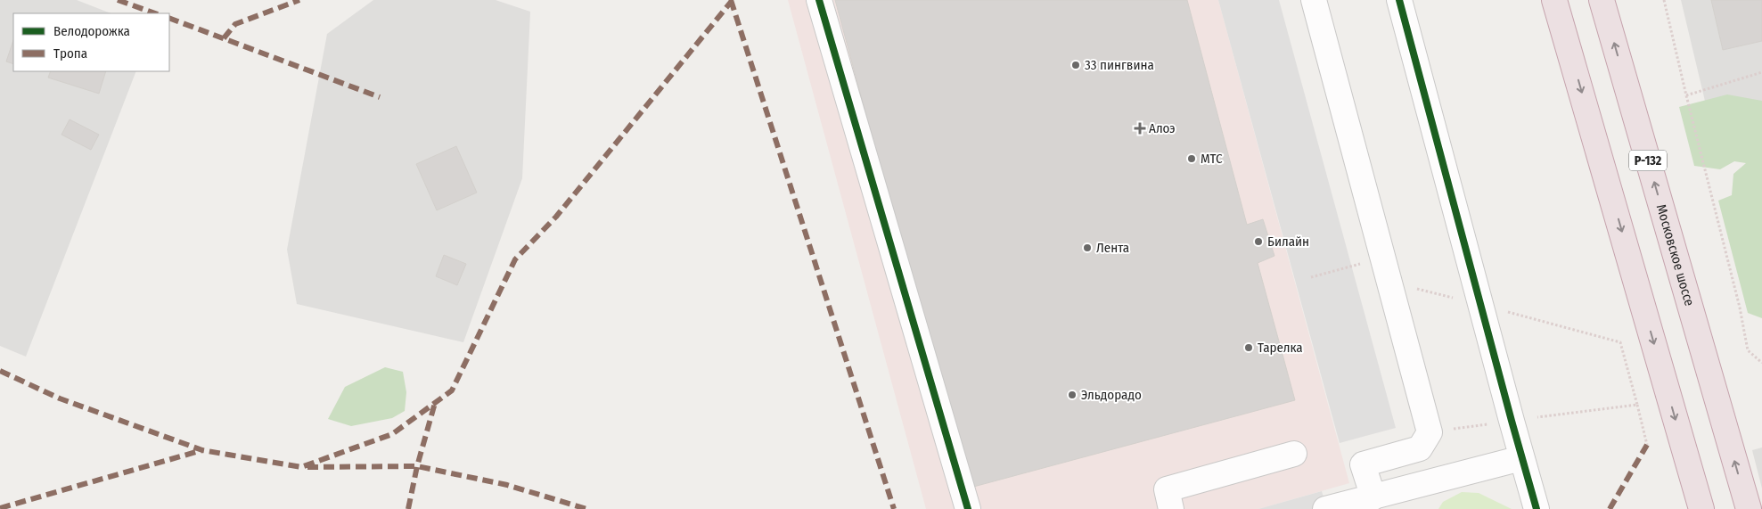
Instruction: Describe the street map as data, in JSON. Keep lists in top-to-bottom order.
{
  "streets": {
    "highway": ["Р-132", "Московское шоссе"]
  },
  "places": {
    "other": [
      "33 пингвина",
      "МТС",
      "Билайн",
      "Лента",
      "Тарелка",
      "Эльдорадо"
    ],
    "health": ["Алоэ"]
  },
  "legend": ["Велодорожка", "Тропа"]
}
